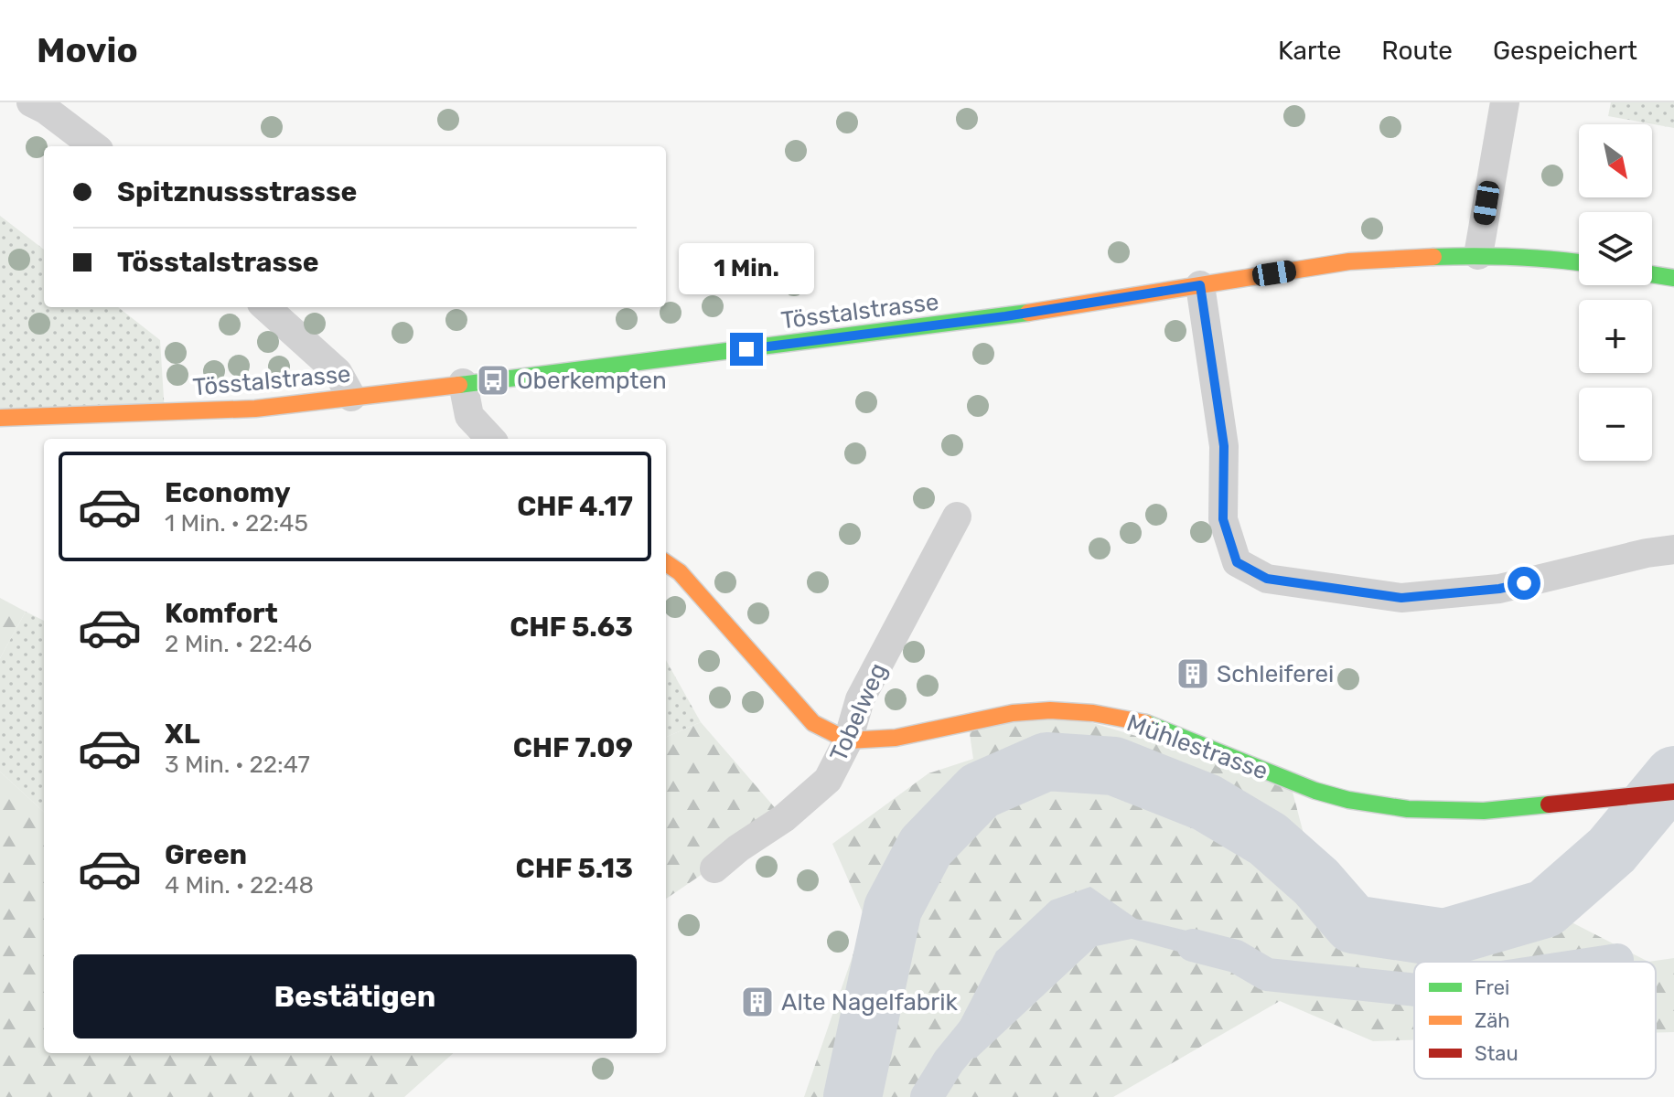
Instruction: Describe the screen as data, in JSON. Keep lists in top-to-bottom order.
{
  "streets": {
    "main road": ["Tösstalstrasse", "Mühlestrasse"],
    "street": ["Tobelweg"]
  },
  "crossings": [
    ["Tobelweg", "Mühlestrasse"]
  ],
  "places": {
    "bus stop": ["Oberkempten"],
    "building": ["Schleiferei", "Alte Nagelfabrik"]
  },
  "legend": ["Frei", "Zäh", "Stau"],
  "north": "bottom right",
  "page": {
    "header": "Movio",
    "nav": ["Karte", "Route", "Gespeichert"],
    "map_buttons": ["+", "−"],
    "banner": ["Spitznussstrasse", "Tösstalstrasse"],
    "bubble": "1 Min.",
    "list": [
      {
        "name": "Economy",
        "note": "1 Min. · 22:45",
        "value": "CHF 4.17"
      },
      {
        "name": "Komfort",
        "note": "2 Min. · 22:46",
        "value": "CHF 5.63"
      },
      {
        "name": "XL",
        "note": "3 Min. · 22:47",
        "value": "CHF 7.09"
      },
      {
        "name": "Green",
        "note": "4 Min. · 22:48",
        "value": "CHF 5.13"
      }
    ],
    "buttons": "Bestätigen"
  }
}
